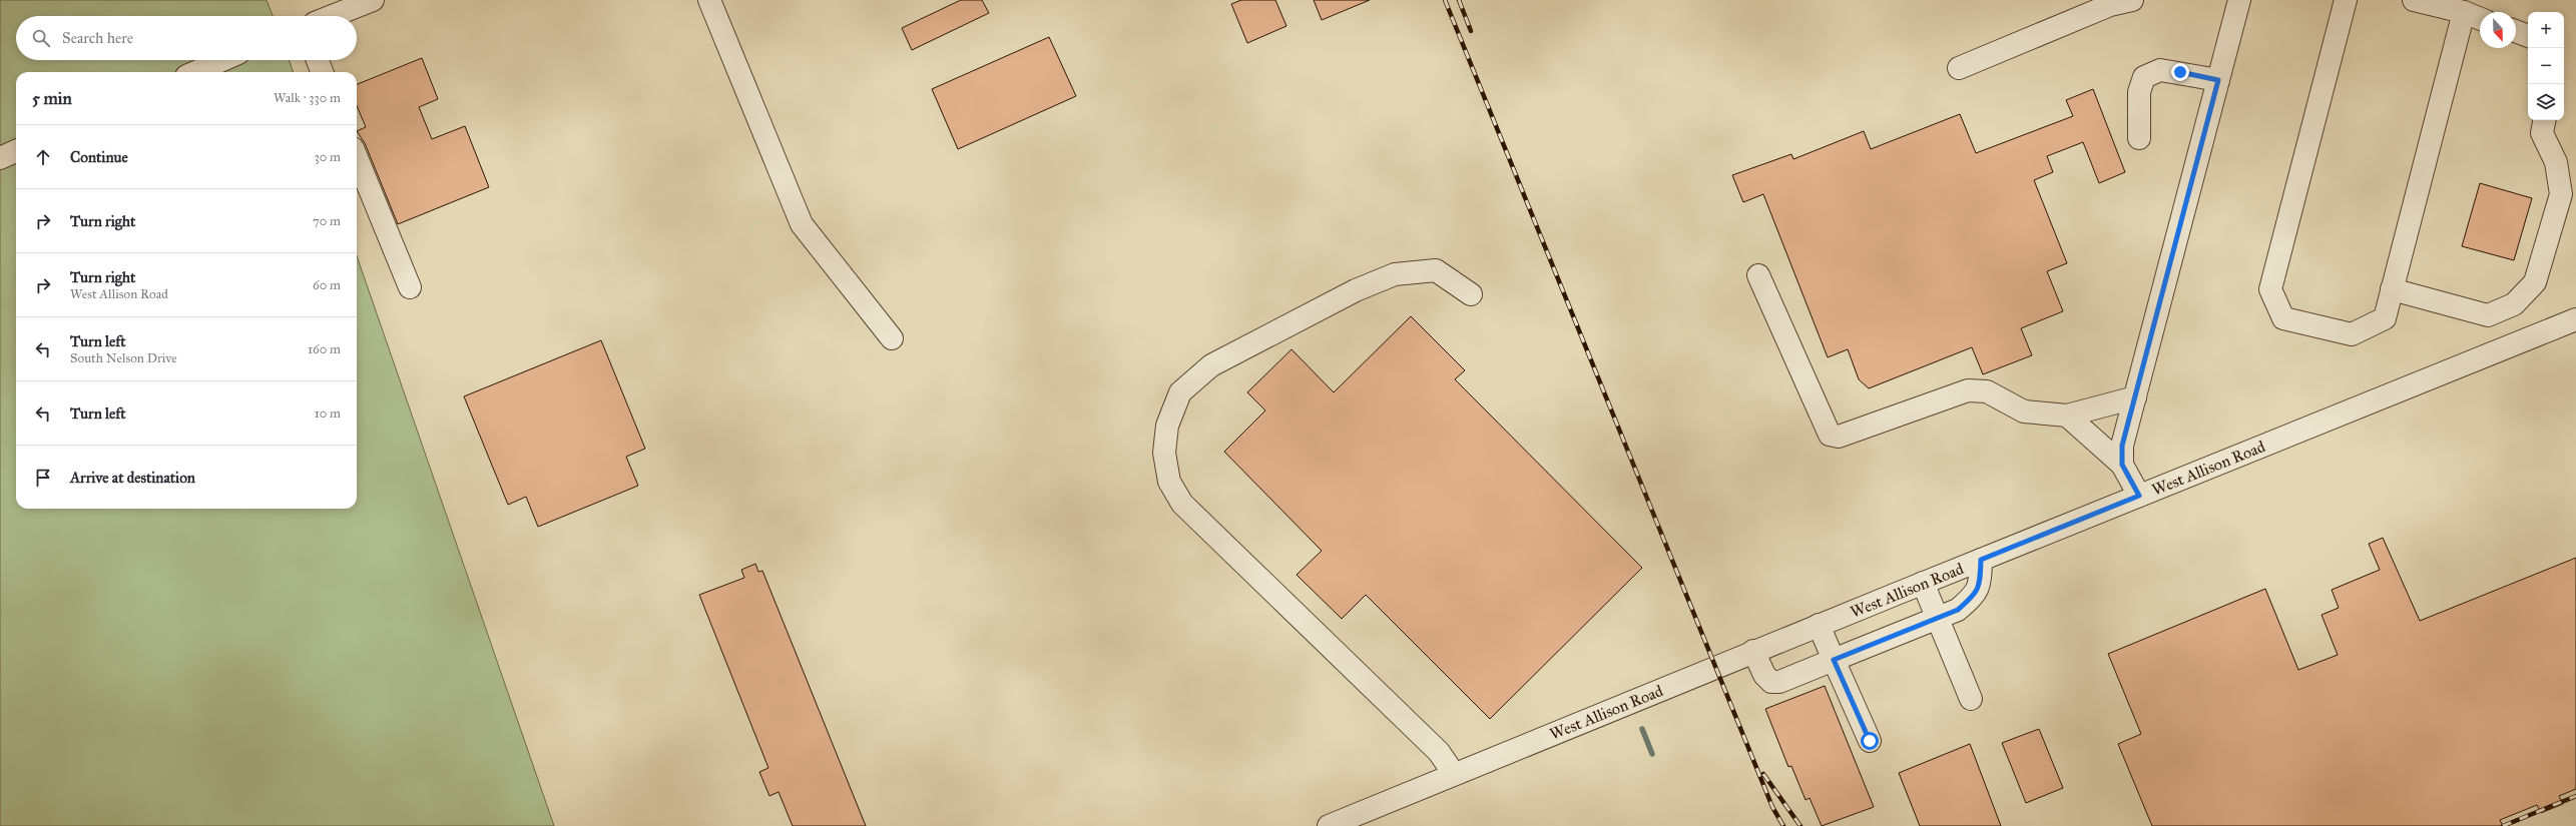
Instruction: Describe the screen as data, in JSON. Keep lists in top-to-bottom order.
{
  "streets": {
    "street": ["West Allison Road"]
  },
  "north": "bottom",
  "page": {
    "map_buttons": ["+", "−"],
    "search": "Search here",
    "heading": ["5 min", "Walk · 330 m"],
    "list": [
      ["Continue", "30 m"],
      ["Turn right", "70 m"],
      ["Turn right", "West Allison Road", "60 m"],
      ["Turn left", "South Nelson Drive", "160 m"],
      ["Turn left", "10 m"],
      "Arrive at destination"
    ]
  }
}
